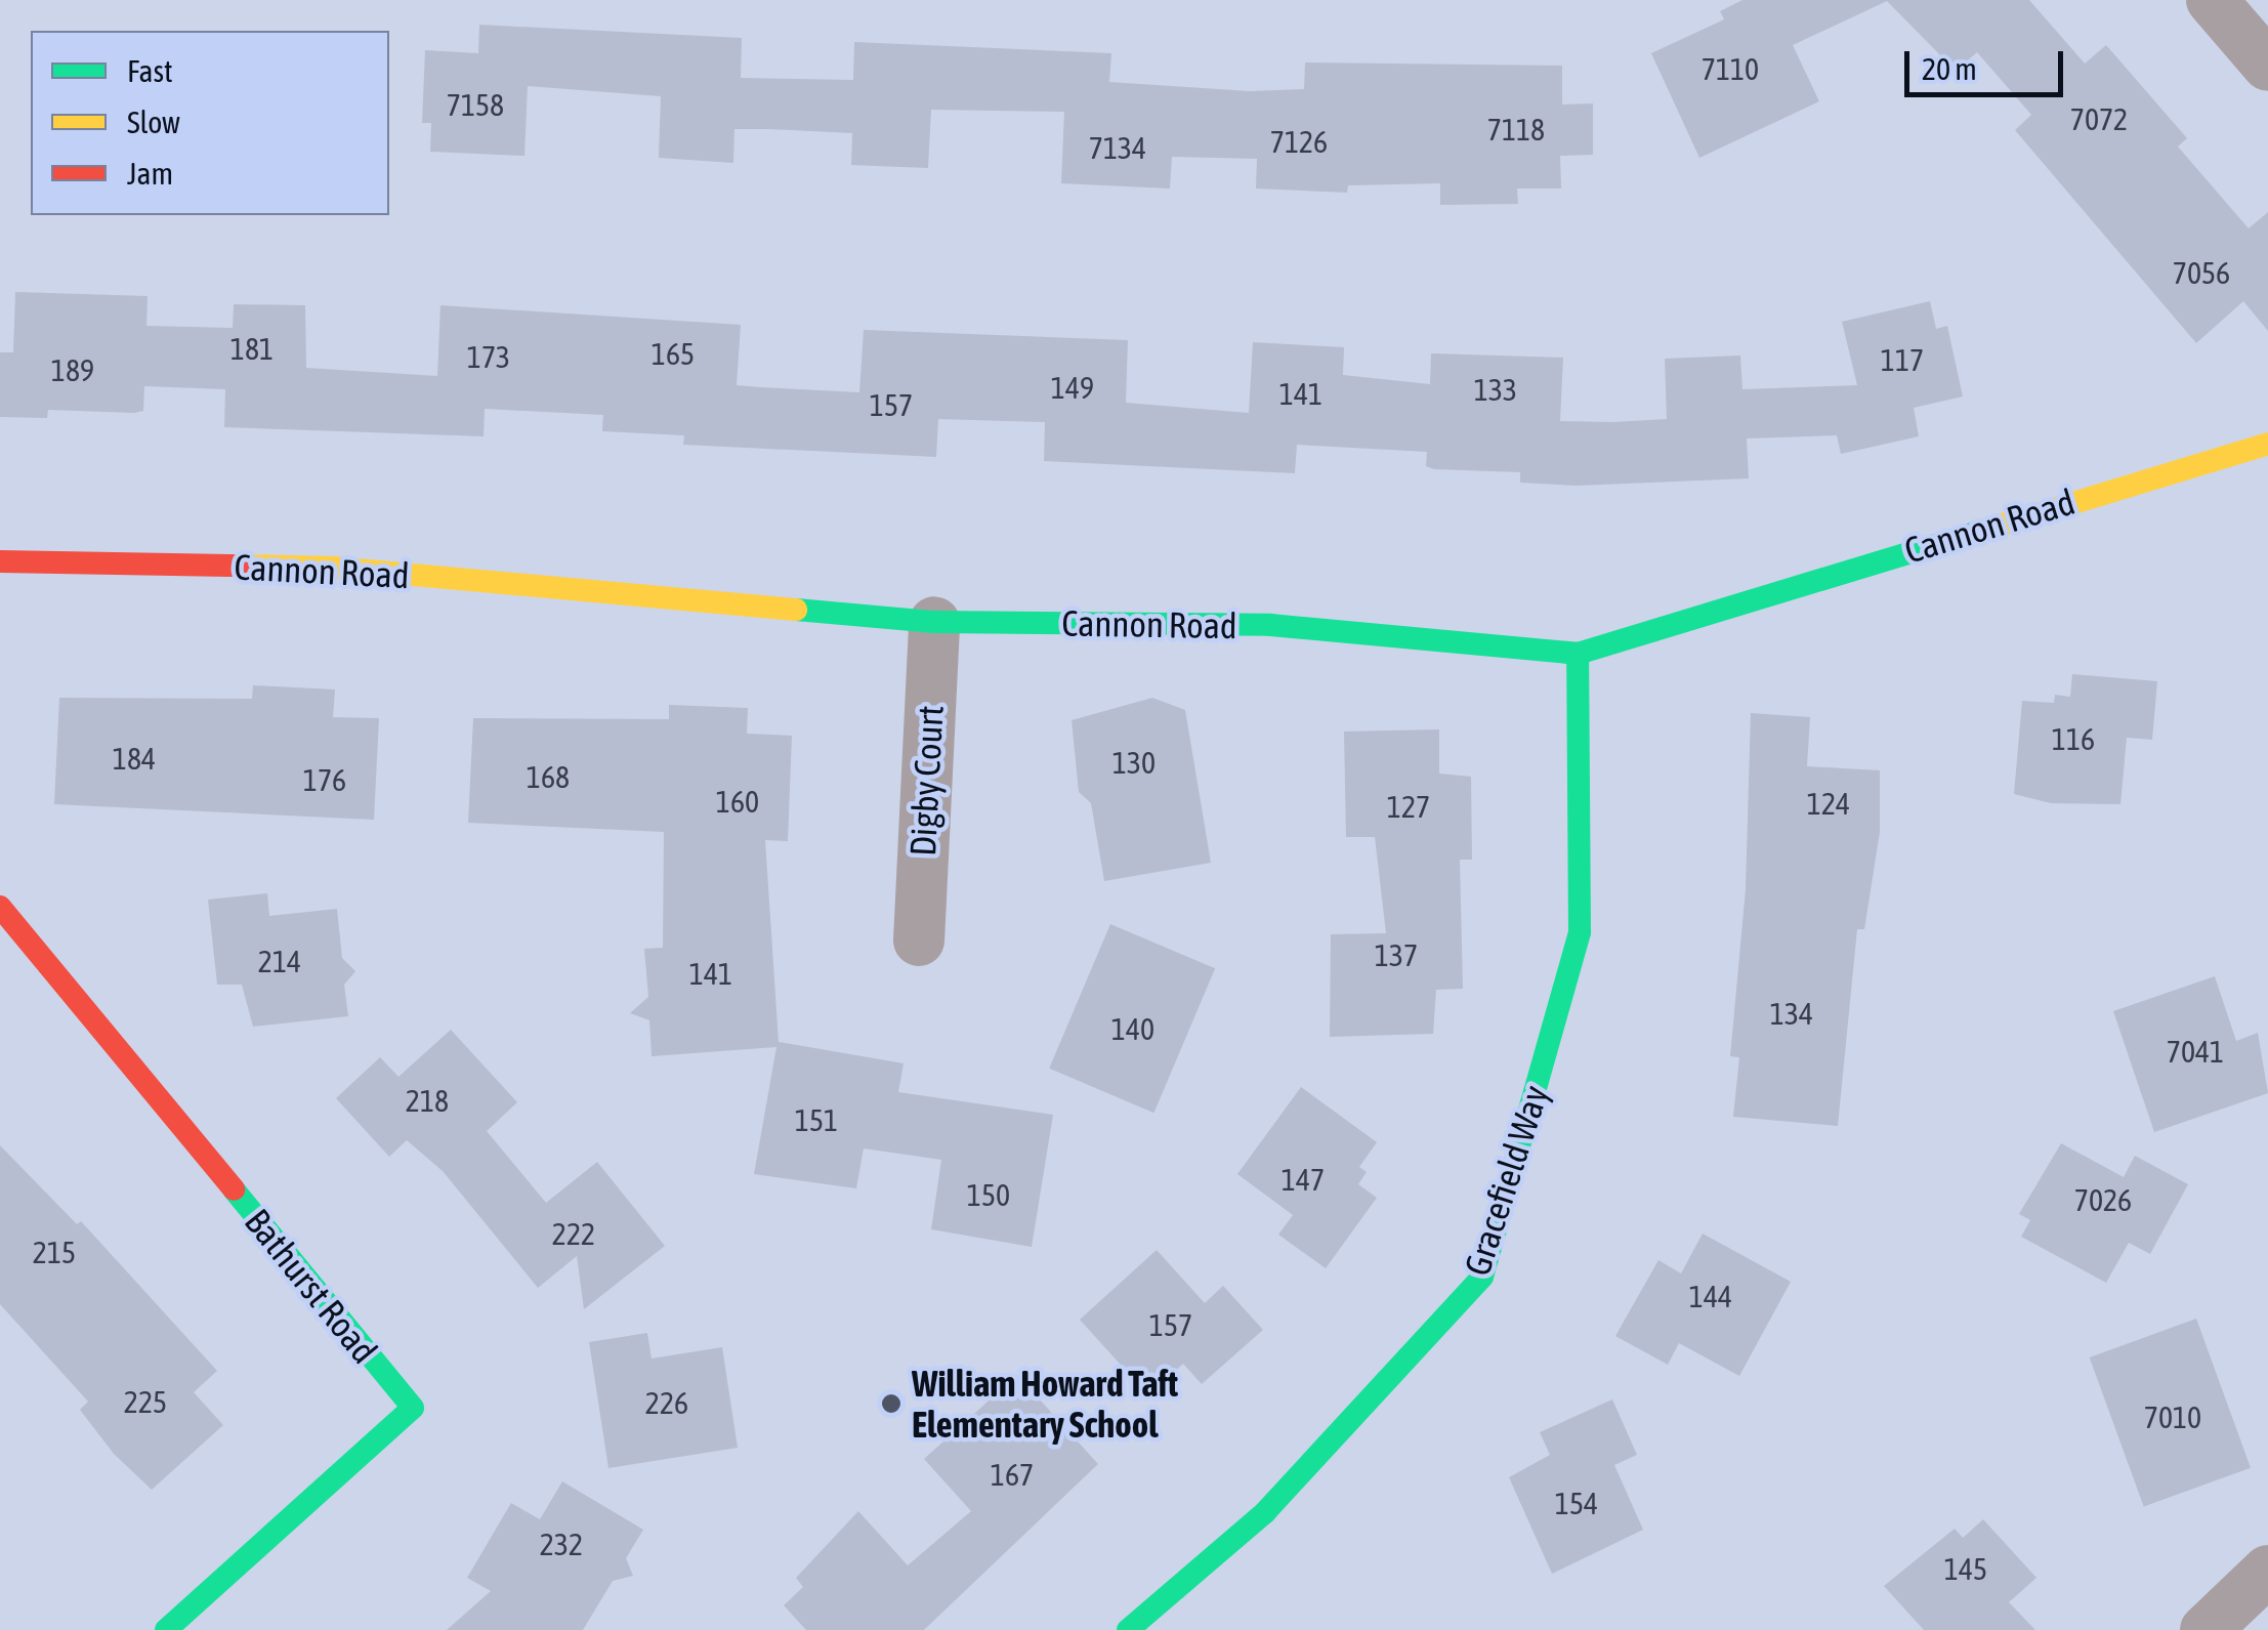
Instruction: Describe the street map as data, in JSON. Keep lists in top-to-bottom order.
{
  "streets": {
    "street": [
      "Cannon Road",
      "Digby Court",
      "Gracefield Way",
      "Bathurst Road"
    ]
  },
  "crossings": [
    ["Cannon Road", "Digby Court"],
    ["Cannon Road", "Gracefield Way"]
  ],
  "places": ["William Howard Taft Elementary School"],
  "house_numbers": [
    "7110",
    "7158",
    "7072",
    "7118",
    "7126",
    "7134",
    "7056",
    "181",
    "165",
    "173",
    "117",
    "189",
    "149",
    "133",
    "141",
    "157",
    "116",
    "184",
    "130",
    "168",
    "176",
    "160",
    "124",
    "127",
    "137",
    "214",
    "141",
    "134",
    "140",
    "7041",
    "218",
    "151",
    "147",
    "150",
    "7026",
    "222",
    "215",
    "144",
    "157",
    "225",
    "226",
    "7010",
    "167",
    "154",
    "232",
    "145"
  ],
  "legend": ["Fast", "Slow", "Jam"],
  "scale_bar": "20 m"
}
